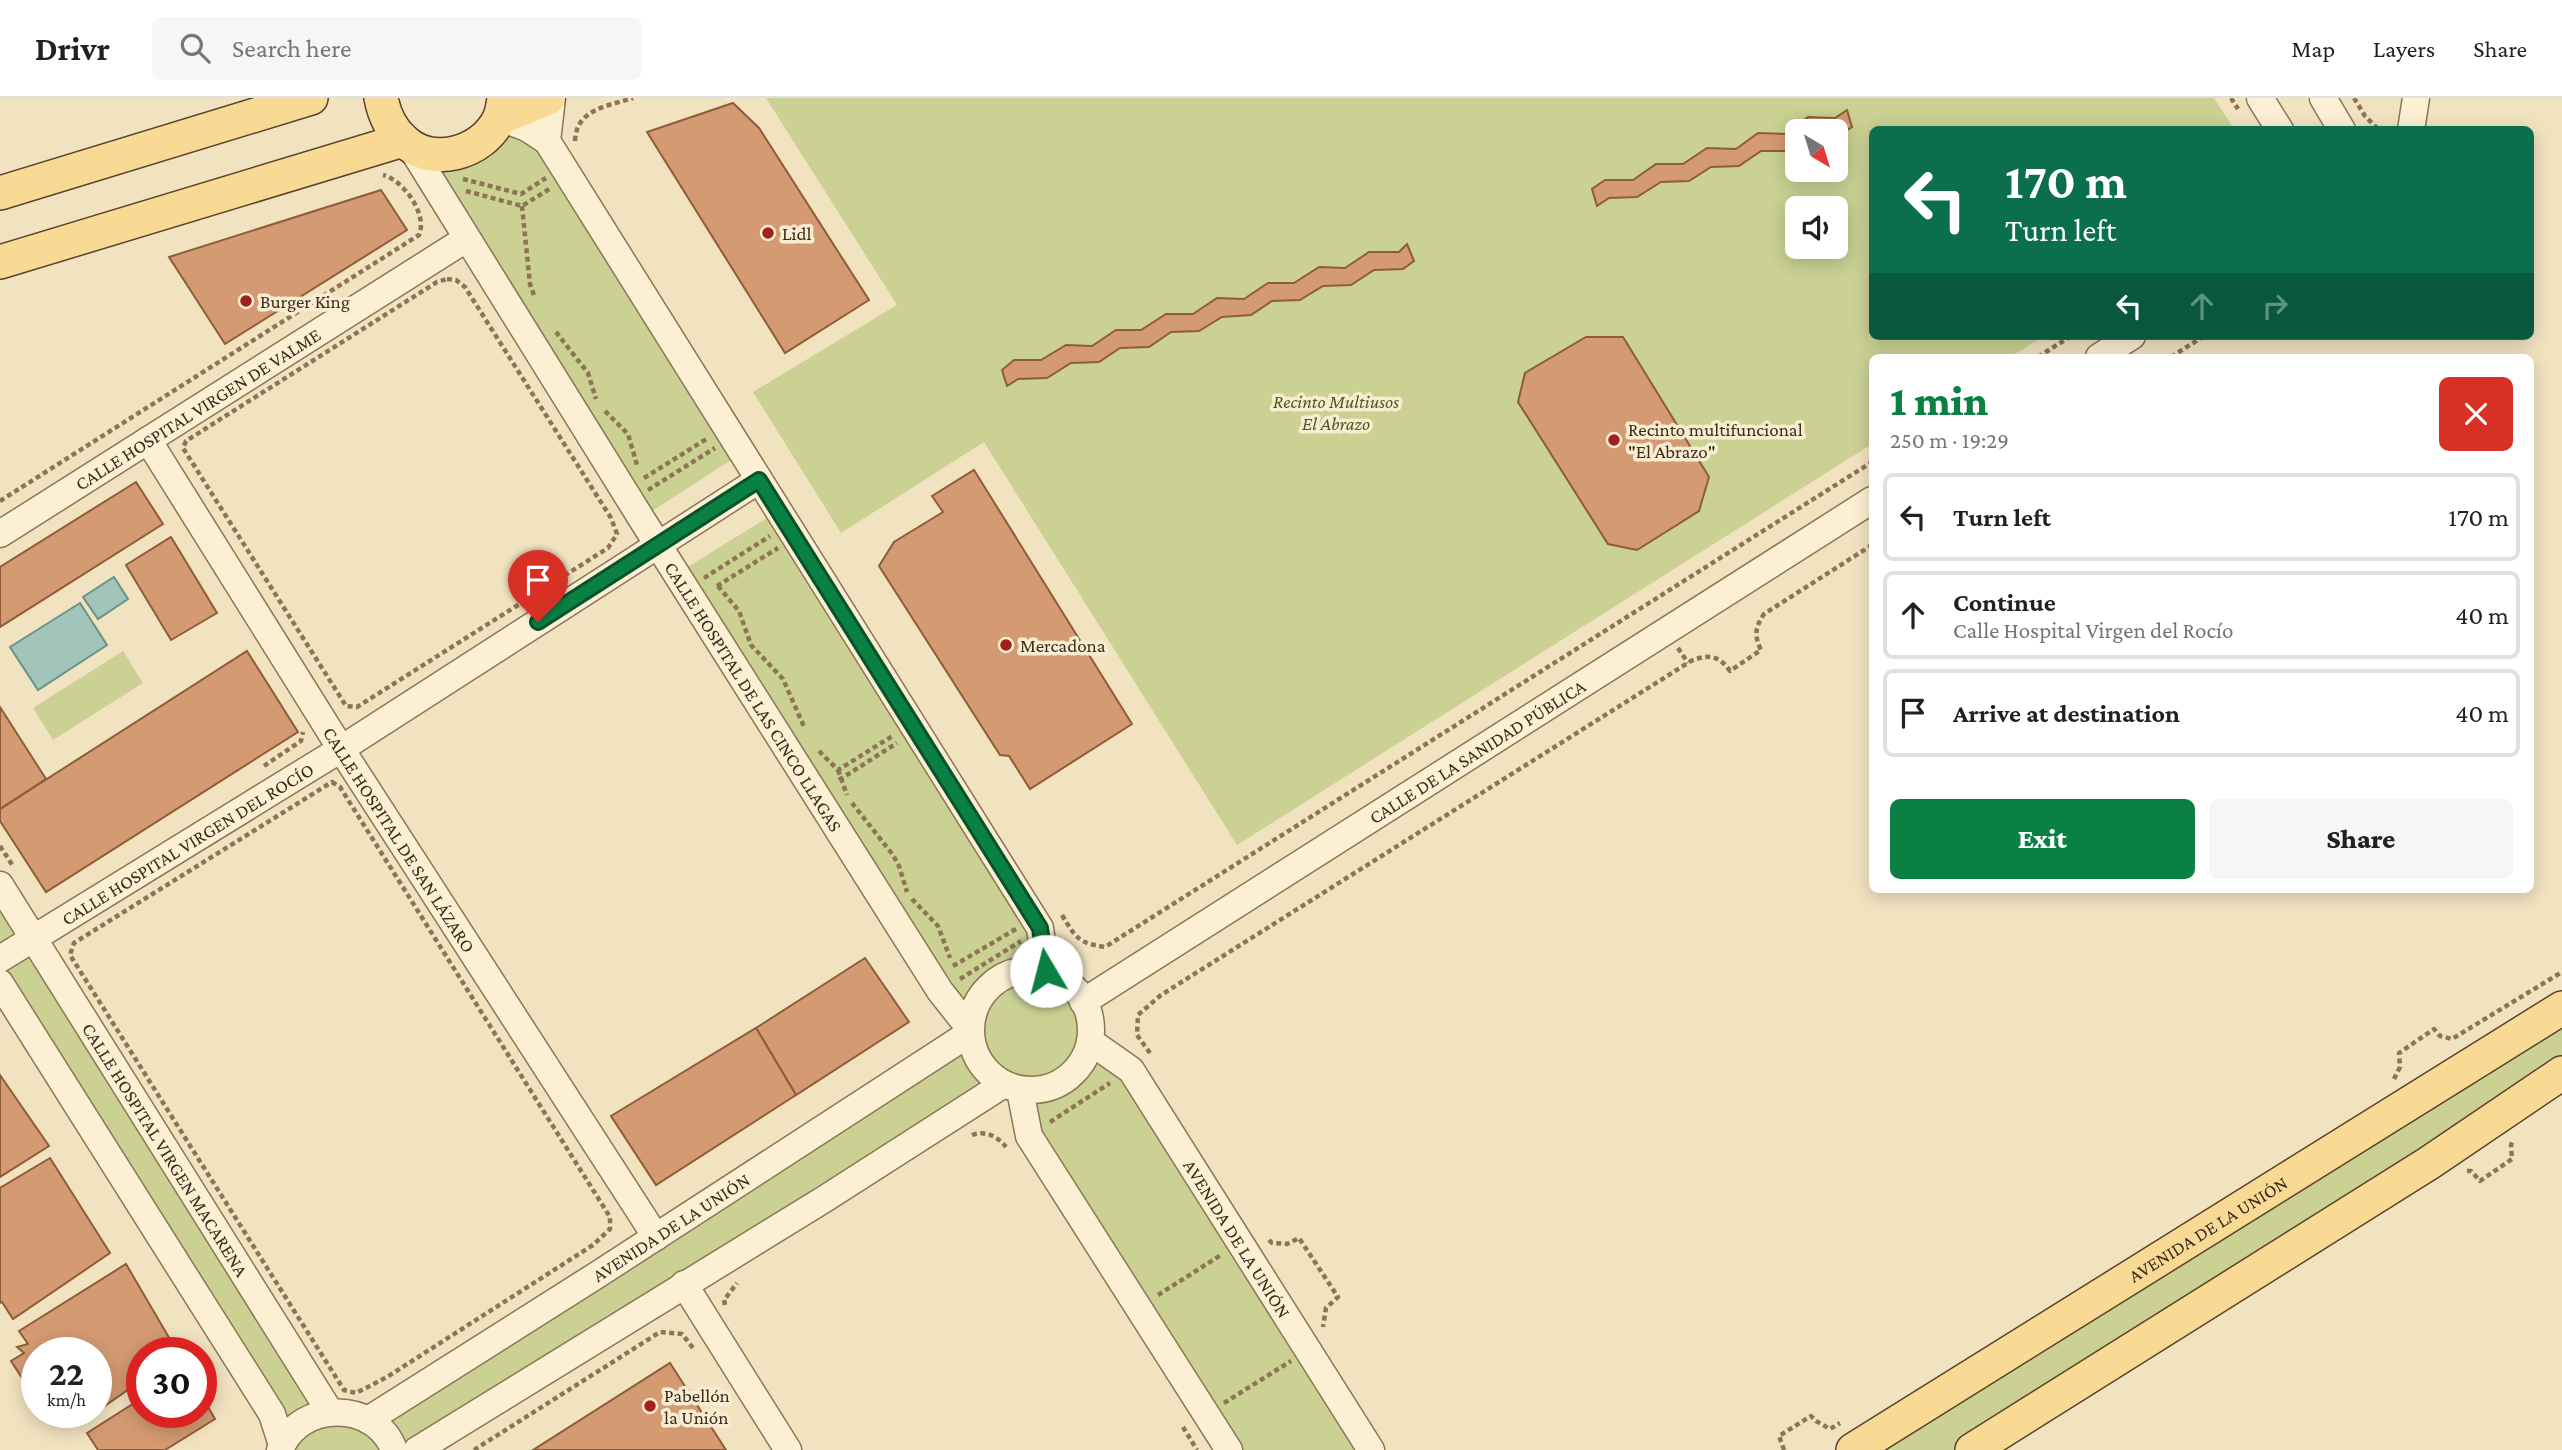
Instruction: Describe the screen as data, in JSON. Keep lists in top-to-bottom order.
{
  "streets": {
    "main road": ["AVENIDA DE LA UNIÓN"],
    "street": [
      "CALLE HOSPITAL VIRGEN DE VALME",
      "CALLE HOSPITAL DE LAS CINCO LLAGAS",
      "CALLE DE LA SANIDAD PÚBLICA",
      "CALLE HOSPITAL DE SAN LÁZARO",
      "CALLE HOSPITAL VIRGEN DEL ROCÍO",
      "CALLE HOSPITAL VIRGEN MACARENA"
    ]
  },
  "crossings": [
    ["CALLE HOSPITAL VIRGEN DE VALME", "CALLE HOSPITAL DE LAS CINCO LLAGAS"],
    ["CALLE HOSPITAL VIRGEN DE VALME", "CALLE HOSPITAL DE SAN LÁZARO"],
    ["CALLE HOSPITAL DE LAS CINCO LLAGAS", "CALLE DE LA SANIDAD PÚBLICA"],
    ["CALLE HOSPITAL DE LAS CINCO LLAGAS", "CALLE HOSPITAL VIRGEN DEL ROCÍO"],
    ["CALLE HOSPITAL DE LAS CINCO LLAGAS", "AVENIDA DE LA UNIÓN"],
    ["CALLE DE LA SANIDAD PÚBLICA", "AVENIDA DE LA UNIÓN"],
    ["CALLE HOSPITAL DE SAN LÁZARO", "CALLE HOSPITAL VIRGEN DEL ROCÍO"],
    ["CALLE HOSPITAL DE SAN LÁZARO", "AVENIDA DE LA UNIÓN"],
    ["CALLE HOSPITAL VIRGEN DEL ROCÍO", "CALLE HOSPITAL VIRGEN MACARENA"]
  ],
  "parks": ["Recinto Multiusos El Abrazo"],
  "places": [
    "Lidl",
    "Burger King",
    "Recinto multifuncional \"El Abrazo\"",
    "Mercadona",
    "Pabellón la Unión"
  ],
  "north": "bottom right",
  "page": {
    "header": "Drivr",
    "search": "Search here",
    "nav": ["Map", "Layers", "Share"],
    "turn": ["170 m", "Turn left"],
    "heading": ["1 min", "250 m · 19:29"],
    "list": [
      {
        "name": "Turn left",
        "value": "170 m"
      },
      {
        "name": "Continue",
        "note": "Calle Hospital Virgen del Rocío",
        "value": "40 m"
      },
      {
        "name": "Arrive at destination",
        "value": "40 m"
      }
    ],
    "buttons": ["Exit", "Share"],
    "speed": "22 km/h",
    "limit": "30"
  }
}
